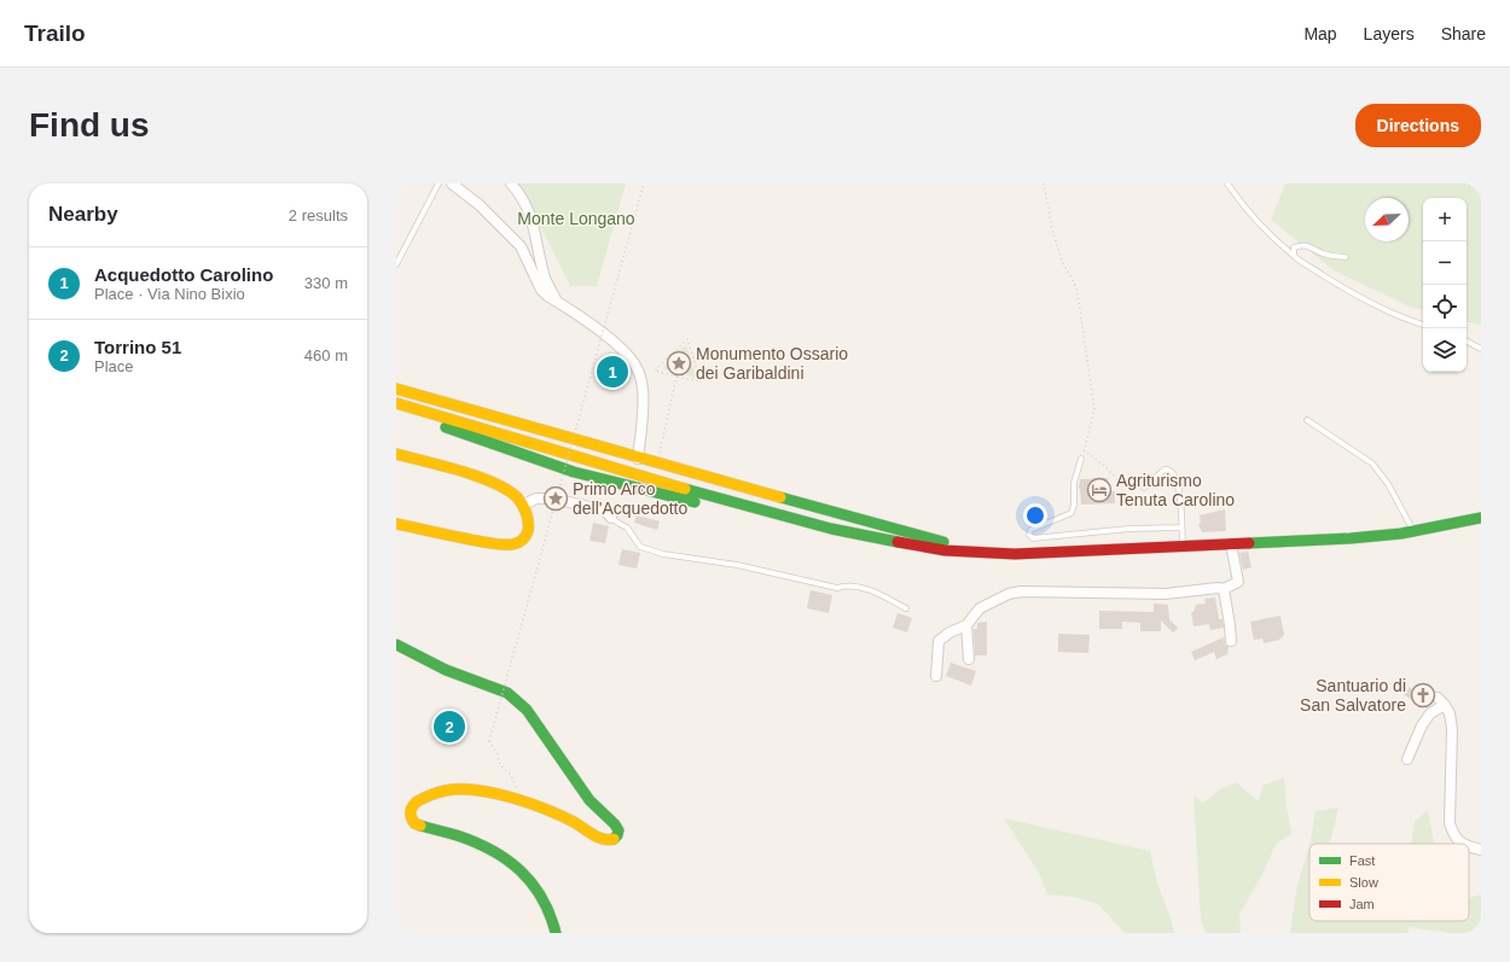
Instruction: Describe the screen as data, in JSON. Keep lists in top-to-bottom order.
{
  "parks": ["Monte Longano"],
  "places": {
    "place": ["Monumento Ossario dei Garibaldini", "Primo Arco dell'Acquedotto"],
    "hotel": ["Agriturismo Tenuta Carolino"],
    "church": ["Santuario di San Salvatore"]
  },
  "legend": ["Fast", "Slow", "Jam"],
  "north": "bottom left",
  "page": {
    "header": "Trailo",
    "nav": ["Map", "Layers", "Share"],
    "buttons": "Directions",
    "title": "Find us",
    "heading": ["Nearby", "2 results"],
    "map_buttons": ["+", "−"],
    "list": [
      {
        "mark": "1",
        "name": "Acquedotto Carolino",
        "note": "Place · Via Nino Bixio",
        "value": "330 m"
      },
      {
        "mark": "2",
        "name": "Torrino 51",
        "note": "Place",
        "value": "460 m"
      }
    ],
    "pins": ["1", "2"]
  }
}
